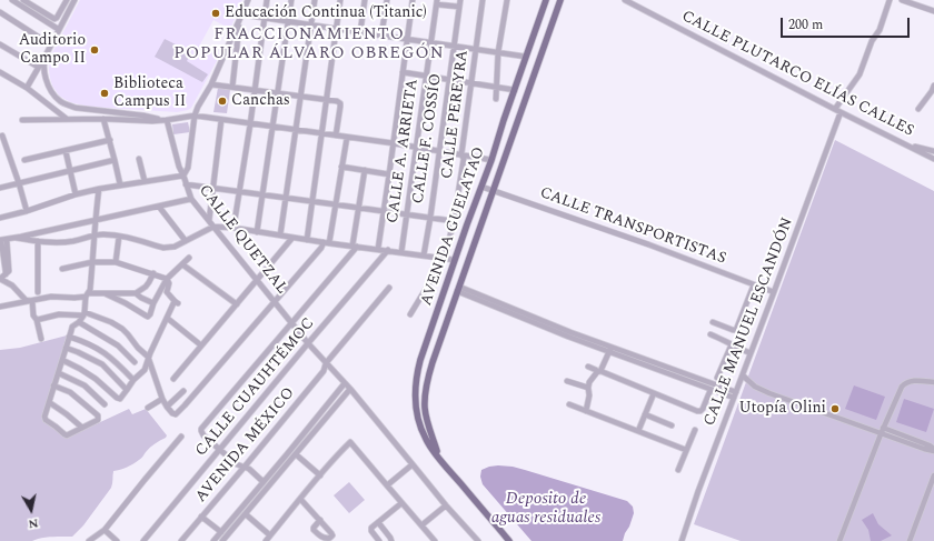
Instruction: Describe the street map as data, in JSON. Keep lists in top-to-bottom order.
{
  "streets": {
    "main road": ["AVENIDA GUELATAO"],
    "street": [
      "CALLE PLUTARCO ELÍAS CALLES",
      "CALLE PEREYRA",
      "CALLE F. COSSÍO",
      "CALLE A. ARRIETA",
      "CALLE TRANSPORTISTAS",
      "CALLE QUETZAL",
      "CALLE MANUEL ESCANDÓN",
      "CALLE CUAUHTÉMOC",
      "AVENIDA MÉXICO"
    ]
  },
  "crossings": [
    ["CALLE PLUTARCO ELÍAS CALLES", "CALLE MANUEL ESCANDÓN"],
    ["AVENIDA GUELATAO", "CALLE TRANSPORTISTAS"],
    ["CALLE TRANSPORTISTAS", "CALLE MANUEL ESCANDÓN"],
    ["CALLE QUETZAL", "CALLE CUAUHTÉMOC"],
    ["CALLE QUETZAL", "AVENIDA MÉXICO"]
  ],
  "districts": ["FRACCIONAMIENTO POPULAR ÁLVARO OBREGÓN"],
  "water": ["Deposito de aguas residuales"],
  "places": [
    "Educación Continua (Titanic)",
    "Auditorio Campo II",
    "Biblioteca Campus II",
    "Canchas",
    "Utopía Olini"
  ],
  "scale_bar": "200 m",
  "north": "bottom"
}
